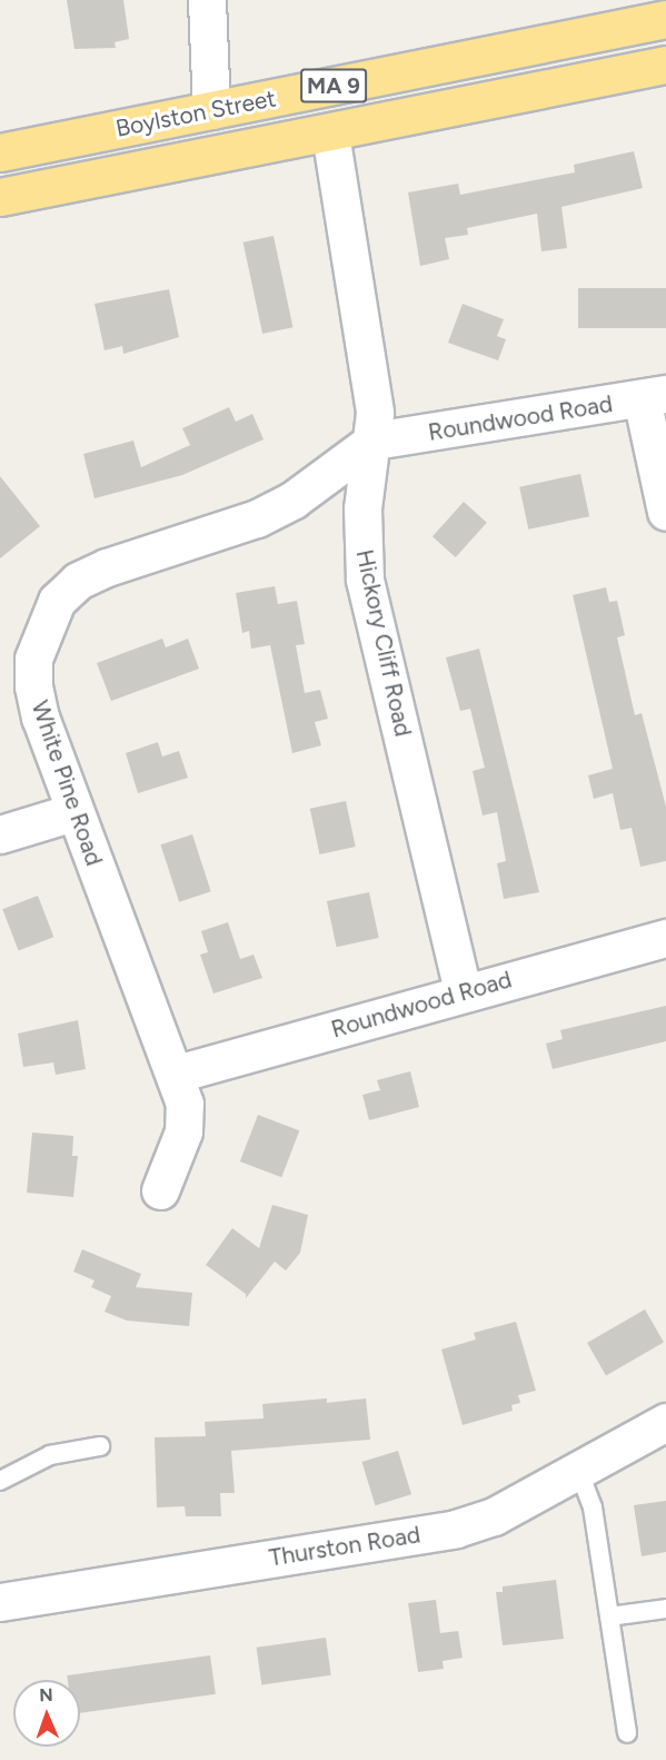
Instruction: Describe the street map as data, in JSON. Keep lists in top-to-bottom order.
{
  "streets": {
    "highway": ["MA 9", "Boylston Street"],
    "street": [
      "Roundwood Road",
      "Hickory Cliff Road",
      "White Pine Road",
      "Thurston Road"
    ]
  },
  "crossings": [
    ["Boylston Street", "Hickory Cliff Road"],
    ["Roundwood Road", "Hickory Cliff Road"],
    ["Roundwood Road", "White Pine Road"],
    ["Hickory Cliff Road", "White Pine Road"]
  ],
  "north": "top"
}
